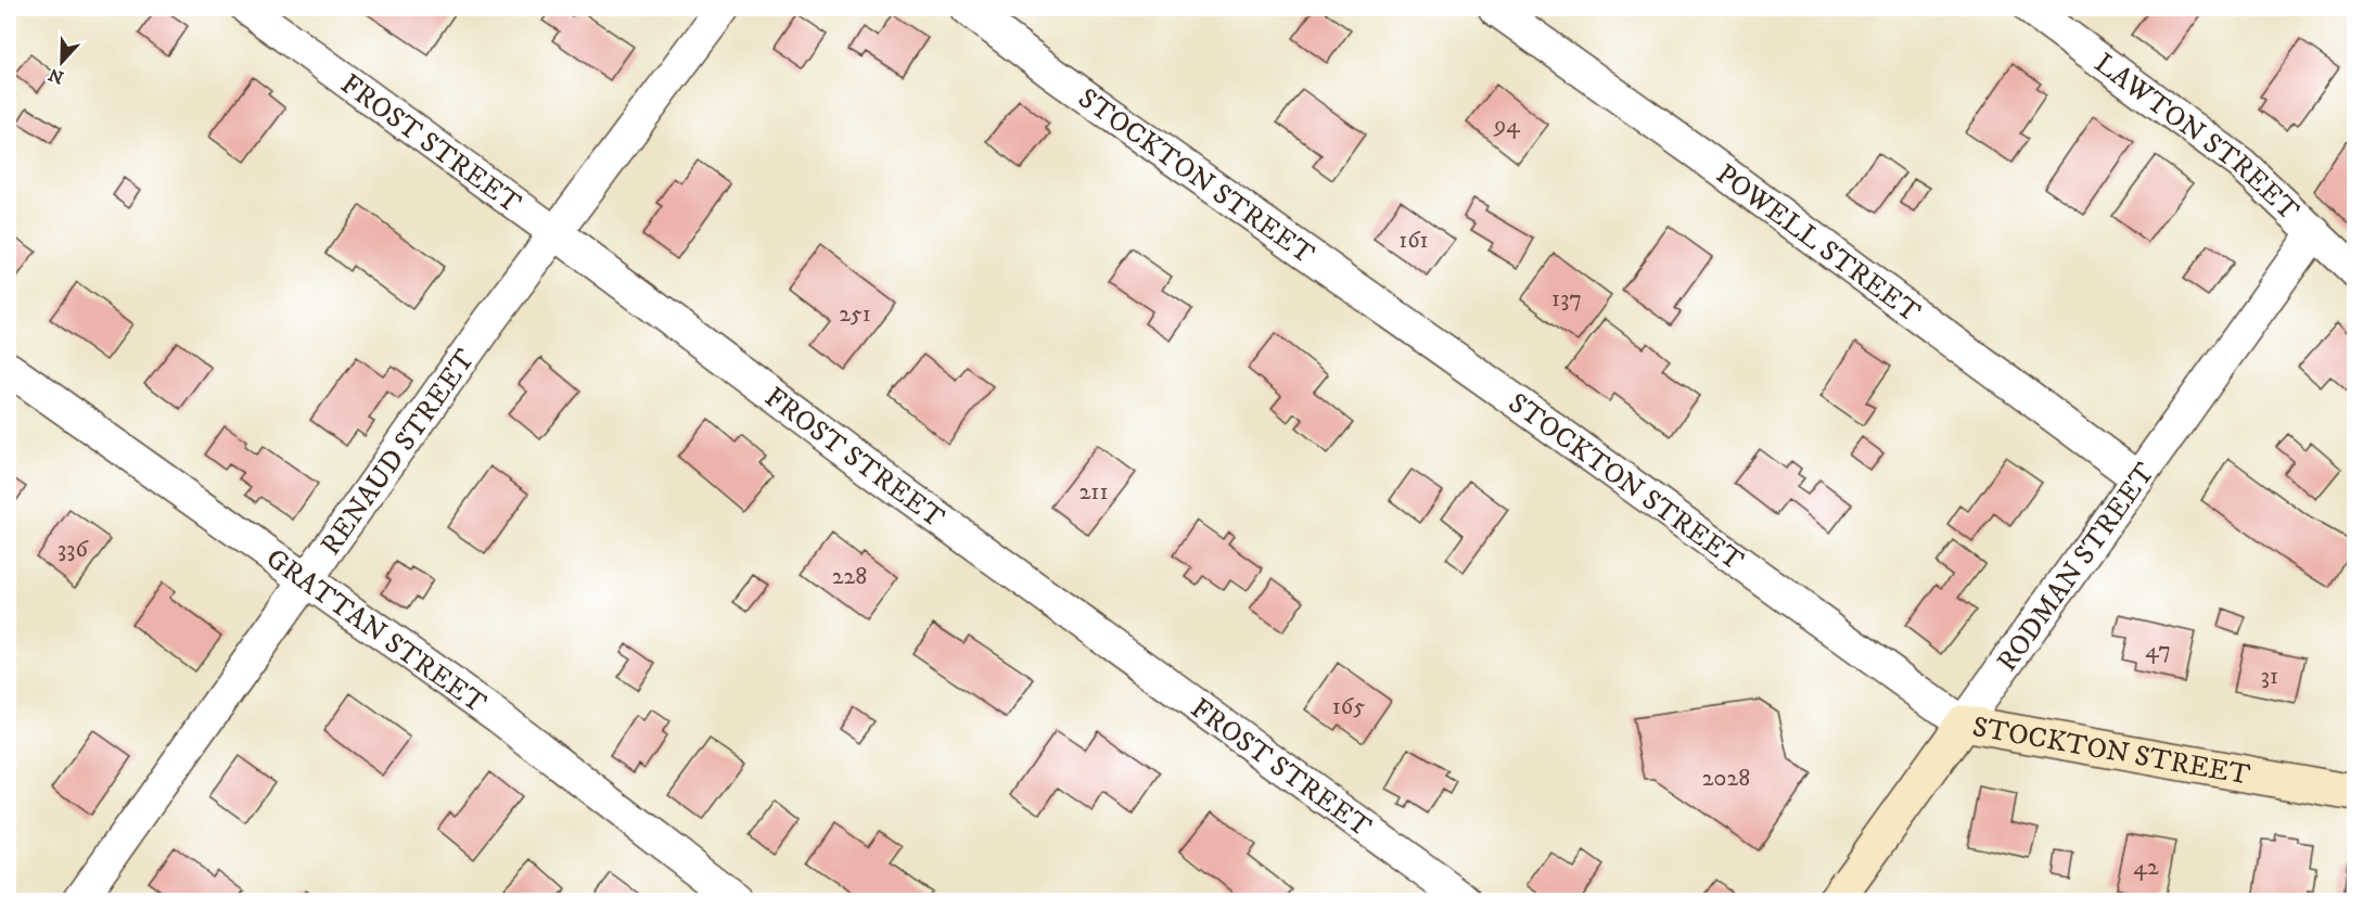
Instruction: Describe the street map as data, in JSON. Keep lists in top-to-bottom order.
{
  "streets": {
    "street": [
      "LAWTON STREET",
      "FROST STREET",
      "STOCKTON STREET",
      "POWELL STREET",
      "RENAUD STREET",
      "RODMAN STREET",
      "GRATTAN STREET"
    ]
  },
  "crossings": [
    ["LAWTON STREET", "RODMAN STREET"],
    ["FROST STREET", "RENAUD STREET"],
    ["STOCKTON STREET", "RODMAN STREET"],
    ["POWELL STREET", "RODMAN STREET"],
    ["RENAUD STREET", "GRATTAN STREET"]
  ],
  "house_numbers": [
    "94",
    "161",
    "137",
    "251",
    "211",
    "336",
    "228",
    "47",
    "31",
    "165",
    "2028",
    "42"
  ],
  "north": "bottom"
}
